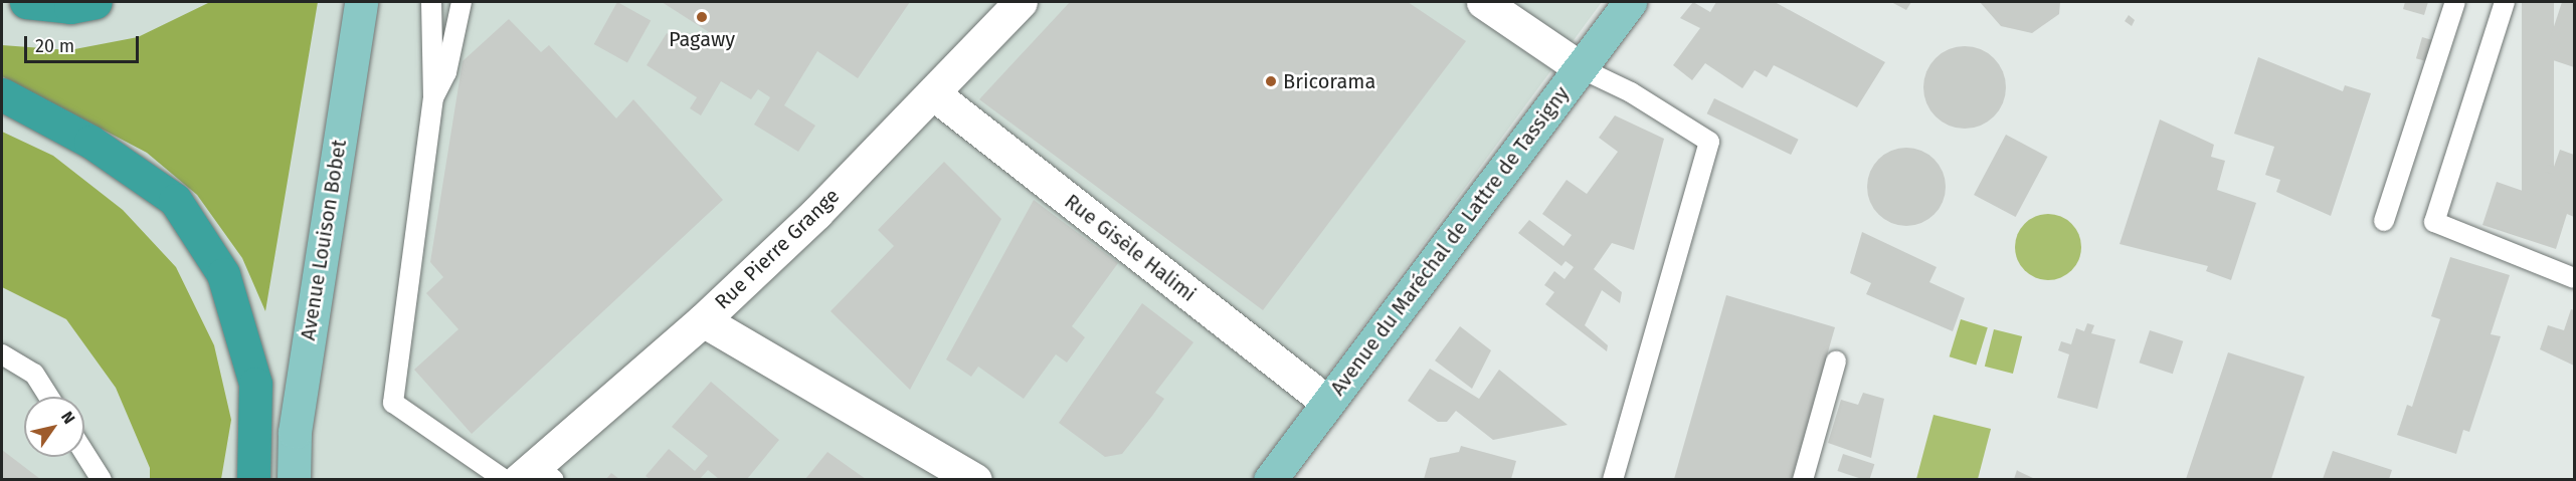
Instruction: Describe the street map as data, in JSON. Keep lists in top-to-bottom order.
{
  "streets": {
    "main road": ["Avenue Louison Bobet", "Avenue du Maréchal de Lattre de Tassigny"],
    "street": ["Rue Gisèle Halimi", "Rue Pierre Grange"]
  },
  "crossings": [
    ["Avenue du Maréchal de Lattre de Tassigny", "Rue Gisèle Halimi"],
    ["Rue Gisèle Halimi", "Rue Pierre Grange"]
  ],
  "places": ["Pagawy", "Bricorama"],
  "scale_bar": "20 m",
  "north": "top right"
}
